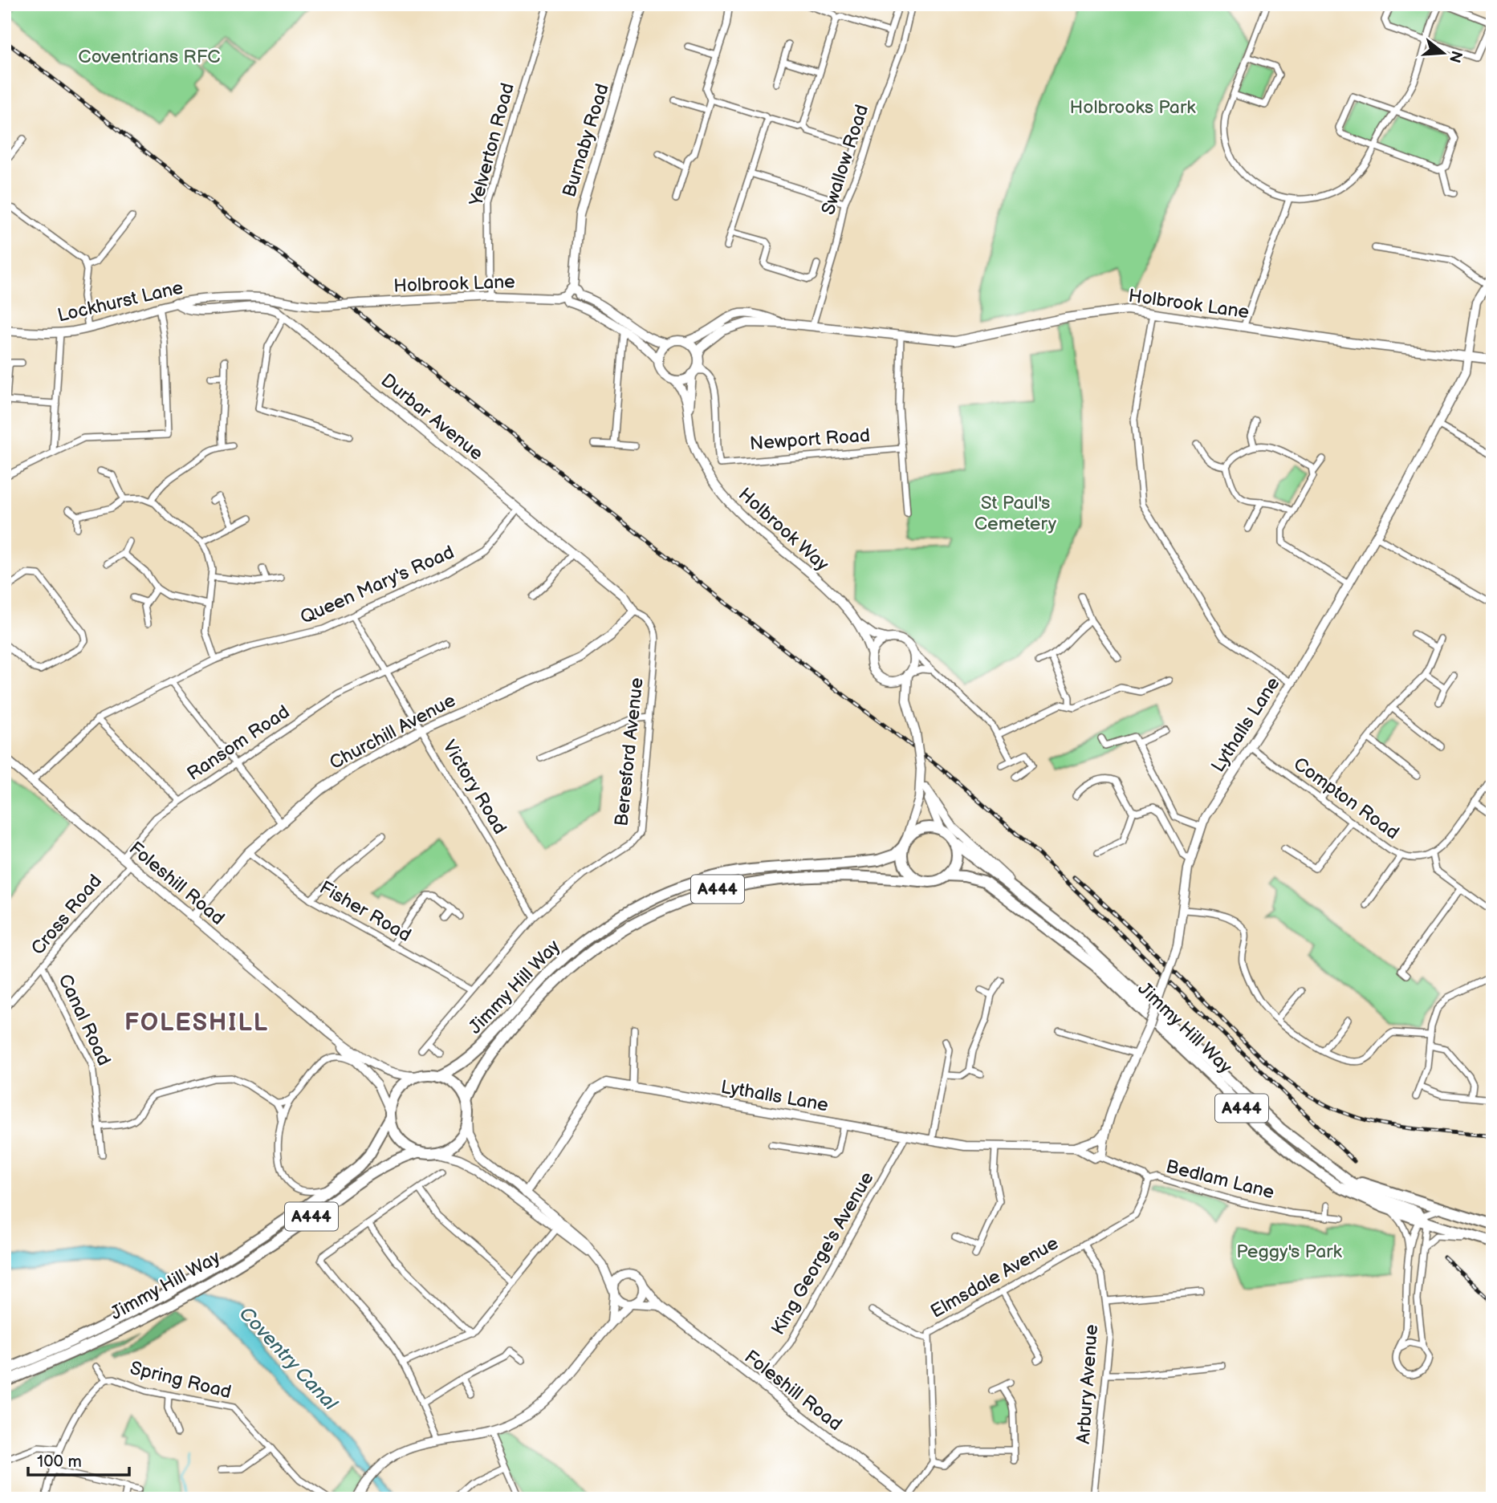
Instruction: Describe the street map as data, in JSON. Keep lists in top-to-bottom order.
{
  "streets": {
    "highway": ["A444", "Jimmy Hill Way"],
    "street": [
      "Burnaby Road",
      "Yelverton Road",
      "Swallow Road",
      "Holbrook Lane",
      "Lockhurst Lane",
      "Durbar Avenue",
      "Newport Road",
      "Holbrook Way",
      "Queen Mary's Road",
      "Lythalls Lane",
      "Churchill Avenue",
      "Ransom Road",
      "Beresford Avenue",
      "Victory Road",
      "Compton Road",
      "Foleshill Road",
      "Fisher Road",
      "Cross Road",
      "Canal Road",
      "Bedlam Lane",
      "King George's Avenue",
      "Elmsdale Avenue",
      "Spring Road",
      "Arbury Avenue"
    ]
  },
  "crossings": [
    ["Burnaby Road", "Holbrook Lane"],
    ["Yelverton Road", "Holbrook Lane"],
    ["Swallow Road", "Holbrook Lane"],
    ["Holbrook Lane", "Lockhurst Lane"],
    ["Holbrook Lane", "Newport Road"],
    ["Holbrook Lane", "Holbrook Way"],
    ["Holbrook Lane", "Lythalls Lane"],
    ["Lockhurst Lane", "Durbar Avenue"],
    ["Durbar Avenue", "Queen Mary's Road"],
    ["Durbar Avenue", "Churchill Avenue"],
    ["Durbar Avenue", "Beresford Avenue"],
    ["Newport Road", "Holbrook Way"],
    ["Holbrook Way", "Jimmy Hill Way"],
    ["Queen Mary's Road", "Victory Road"],
    ["Queen Mary's Road", "Foleshill Road"],
    ["Lythalls Lane", "Compton Road"],
    ["Lythalls Lane", "Bedlam Lane"],
    ["Lythalls Lane", "King George's Avenue"],
    ["Churchill Avenue", "Beresford Avenue"],
    ["Churchill Avenue", "Victory Road"],
    ["Churchill Avenue", "Foleshill Road"],
    ["Churchill Avenue", "Fisher Road"],
    ["Ransom Road", "Victory Road"],
    ["Ransom Road", "Foleshill Road"],
    ["Beresford Avenue", "Victory Road"],
    ["Beresford Avenue", "Fisher Road"],
    ["Foleshill Road", "Cross Road"],
    ["Foleshill Road", "Jimmy Hill Way"],
    ["Foleshill Road", "King George's Avenue"],
    ["A444", "Jimmy Hill Way"],
    ["Cross Road", "Canal Road"],
    ["Bedlam Lane", "Elmsdale Avenue"],
    ["Elmsdale Avenue", "Arbury Avenue"]
  ],
  "districts": ["FOLESHILL"],
  "water": ["Coventry Canal"],
  "parks": [
    "Coventrians RFC",
    "Holbrooks Park",
    "St Paul's Cemetery",
    "Peggy's Park"
  ],
  "scale_bar": "100 m",
  "north": "right"
}
